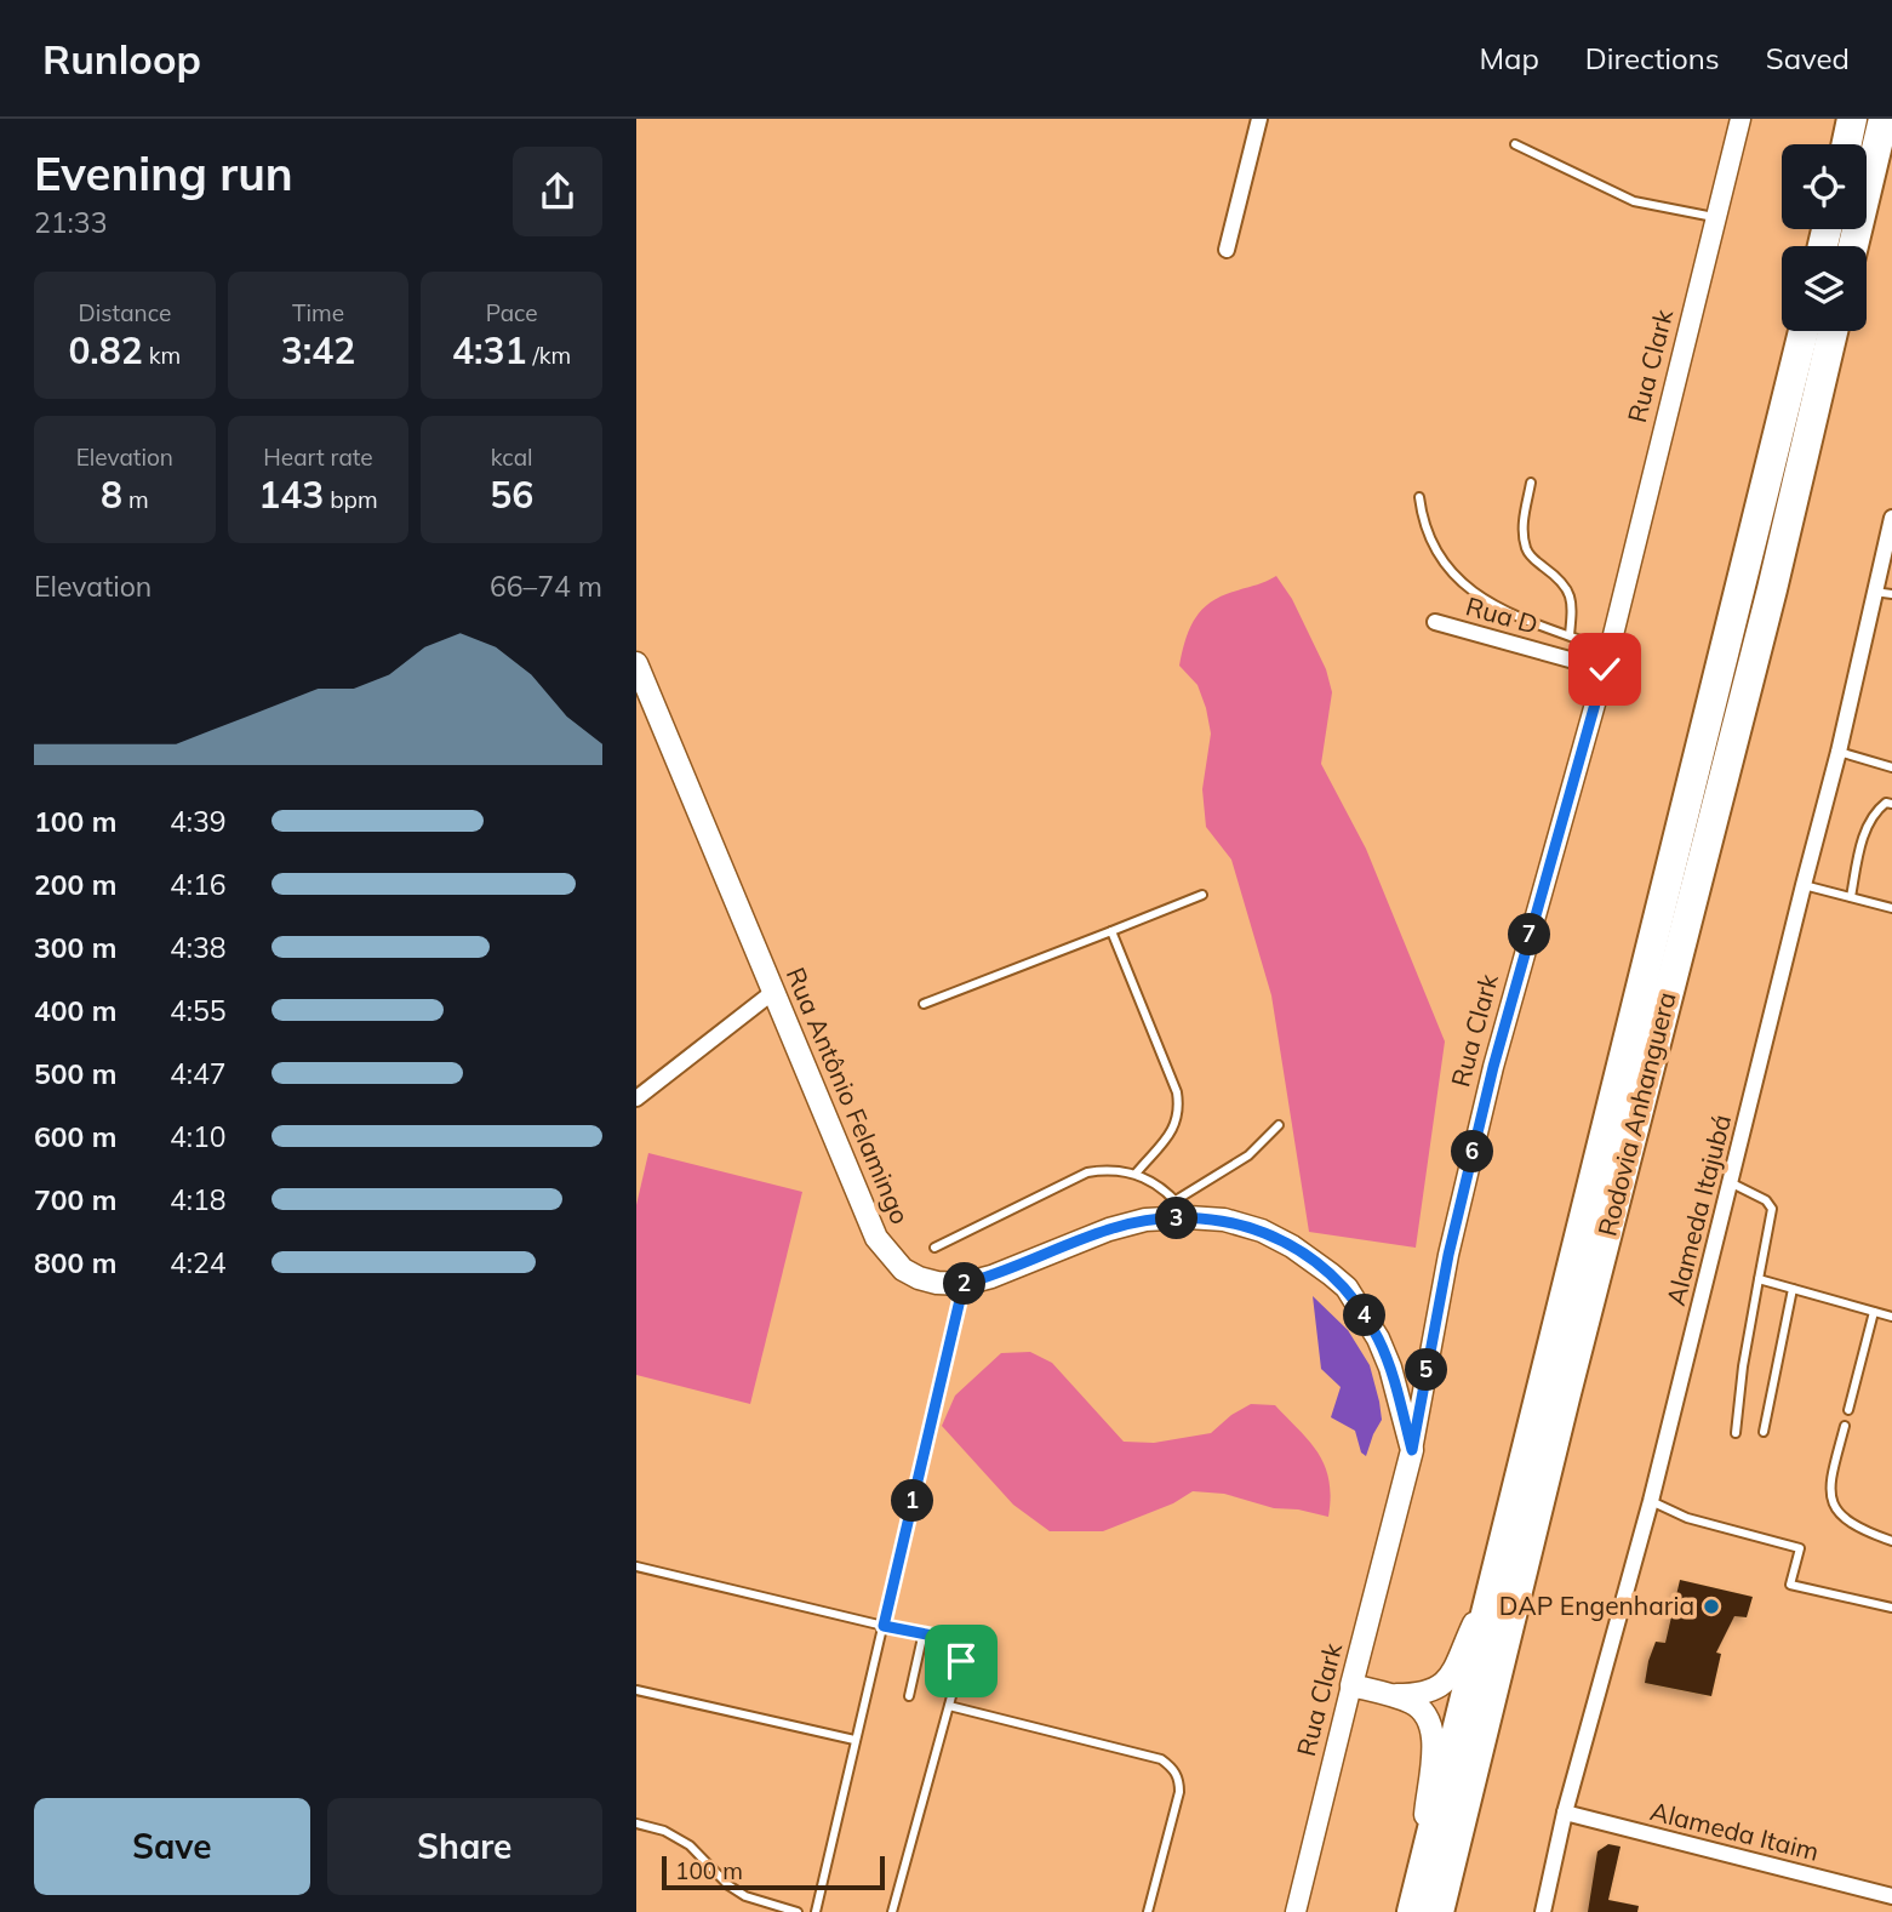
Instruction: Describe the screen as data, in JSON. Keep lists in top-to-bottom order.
{
  "streets": {
    "highway": ["Rodovia Anhanguera"],
    "main road": ["Rua Clark", "Rua Antônio Felamingo"],
    "street": ["Rua D", "Alameda Itajubá", "Alameda Itaim"]
  },
  "crossings": [
    ["Rua Clark", "Rua D"],
    ["Rua Clark", "Rua Antônio Felamingo"],
    ["Alameda Itajubá", "Alameda Itaim"]
  ],
  "places": ["DAP Engenharia"],
  "scale_bar": "100 m",
  "page": {
    "header": "Runloop",
    "nav": ["Map", "Directions", "Saved"],
    "heading": ["Evening run", "21:33"],
    "stats": [
      ["Distance", "0.82 km"],
      ["Time", "3:42"],
      ["Pace", "4:31 /km"],
      ["Elevation", "8 m"],
      ["Heart rate", "143 bpm"],
      ["kcal", "56"]
    ],
    "chart": ["Elevation", "66–74 m"],
    "list": [
      {
        "name": "100 m",
        "note": "4:39"
      },
      {
        "name": "200 m",
        "note": "4:16"
      },
      {
        "name": "300 m",
        "note": "4:38"
      },
      {
        "name": "400 m",
        "note": "4:55"
      },
      {
        "name": "500 m",
        "note": "4:47"
      },
      {
        "name": "600 m",
        "note": "4:10"
      },
      {
        "name": "700 m",
        "note": "4:18"
      },
      {
        "name": "800 m",
        "note": "4:24"
      }
    ],
    "pins": [
      "7",
      "6",
      "3",
      "2",
      "4",
      "5",
      "1"
    ],
    "buttons": ["Save", "Share"],
    "scale": "100 m"
  }
}
